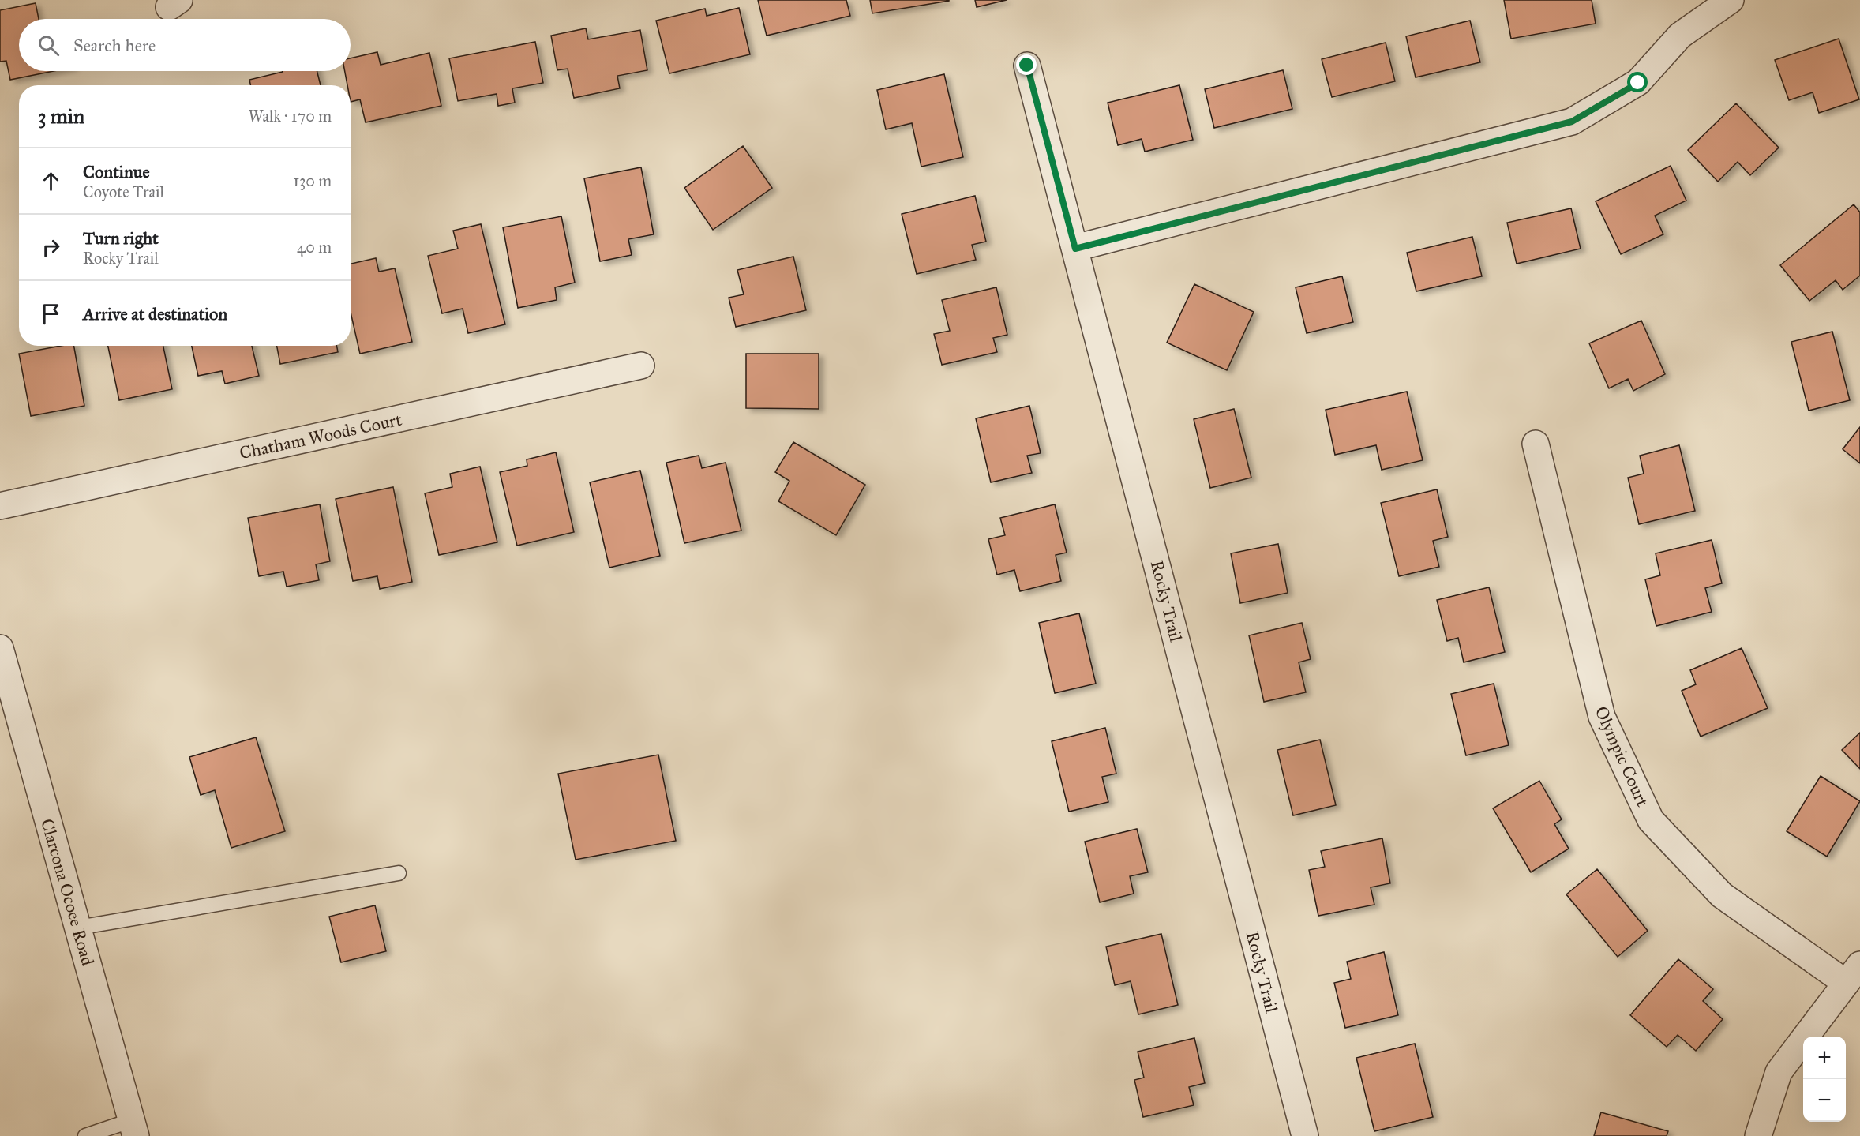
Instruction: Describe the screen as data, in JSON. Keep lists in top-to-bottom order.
{
  "streets": {
    "street": [
      "Chatham Woods Court",
      "Rocky Trail",
      "Olympic Court",
      "Clarcona Ocoee Road"
    ]
  },
  "page": {
    "search": "Search here",
    "heading": ["3 min", "Walk · 170 m"],
    "list": [
      ["Continue", "Coyote Trail", "130 m"],
      ["Turn right", "Rocky Trail", "40 m"],
      "Arrive at destination"
    ],
    "map_buttons": ["+", "−"]
  }
}
